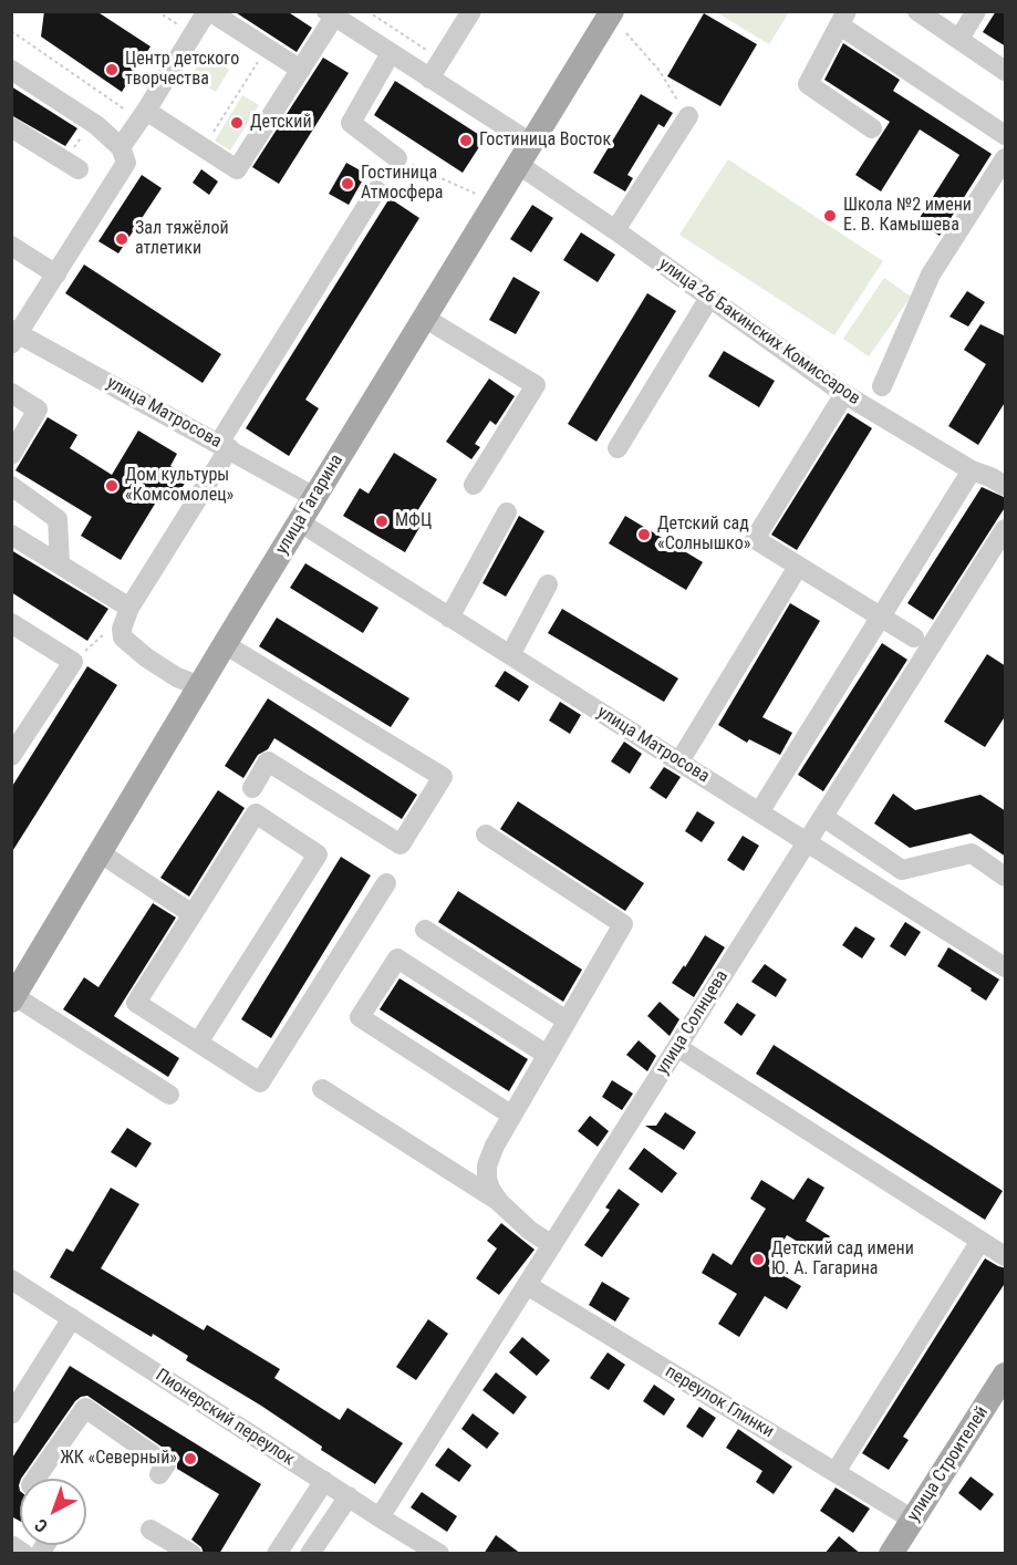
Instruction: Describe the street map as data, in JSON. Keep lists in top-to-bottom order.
{
  "streets": {
    "main road": ["улица Гагарина", "улица Строителей"],
    "street": [
      "улица 26 Бакинских Комиссаров",
      "улица Матросова",
      "улица Солнцева",
      "переулок Глинки",
      "Пионерский переулок"
    ]
  },
  "crossings": [
    ["улица 26 Бакинских Комиссаров", "улица Гагарина"],
    ["улица Матросова", "улица Гагарина"],
    ["улица Матросова", "улица Солнцева"],
    ["улица Солнцева", "переулок Глинки"],
    ["улица Солнцева", "Пионерский переулок"],
    ["переулок Глинки", "улица Строителей"]
  ],
  "places": [
    "Центр детского творчества",
    "Детский",
    "Гостиница Восток",
    "Гостиница Атмосфера",
    "Школа №2 имени Е. В. Камышева",
    "Зал тяжёлой атлетики",
    "Дом культуры «Комсомолец»",
    "МФЦ",
    "Детский сад «Солнышко»",
    "Детский сад имени Ю. А. Гагарина",
    "ЖК «Северный»"
  ],
  "north": "bottom left"
}
